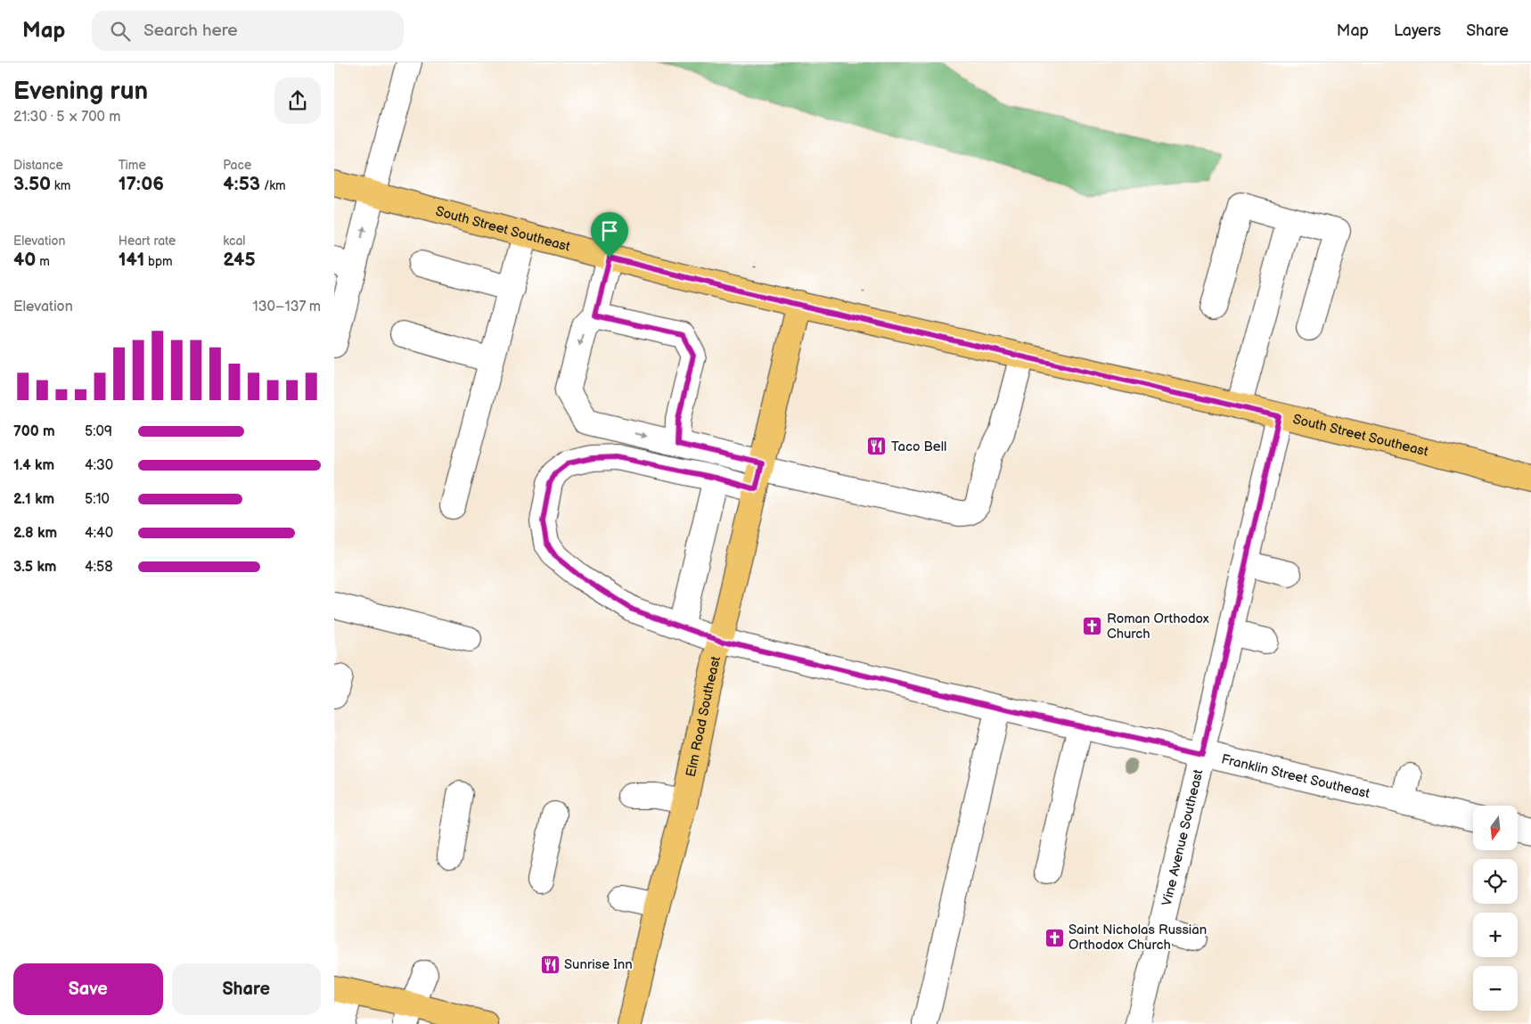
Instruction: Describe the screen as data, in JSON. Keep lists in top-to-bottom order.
{
  "streets": {
    "main road": ["South Street Southeast", "Elm Road Southeast"],
    "street": ["Franklin Street Southeast", "Vine Avenue Southeast"]
  },
  "crossings": [
    ["South Street Southeast", "Elm Road Southeast"],
    ["South Street Southeast", "Vine Avenue Southeast"],
    ["Elm Road Southeast", "Franklin Street Southeast"],
    ["Franklin Street Southeast", "Vine Avenue Southeast"]
  ],
  "places": {
    "restaurant": ["Taco Bell", "Sunrise Inn"],
    "church": ["Roman Orthodox Church", "Saint Nicholas Russian Orthodox Church"]
  },
  "north": "bottom",
  "page": {
    "header": "Map",
    "search": "Search here",
    "nav": ["Map", "Layers", "Share"],
    "heading": ["Evening run", "21:30 · 5 × 700 m"],
    "stats": [
      ["Distance", "3.50 km"],
      ["Time", "17:06"],
      ["Pace", "4:53 /km"],
      ["Elevation", "40 m"],
      ["Heart rate", "141 bpm"],
      ["kcal", "245"]
    ],
    "chart": ["Elevation", "130–137 m"],
    "list": [
      {
        "name": "700 m",
        "note": "5:09"
      },
      {
        "name": "1.4 km",
        "note": "4:30"
      },
      {
        "name": "2.1 km",
        "note": "5:10"
      },
      {
        "name": "2.8 km",
        "note": "4:40"
      },
      {
        "name": "3.5 km",
        "note": "4:58"
      }
    ],
    "map_buttons": ["+", "−"],
    "buttons": ["Save", "Share"]
  }
}
